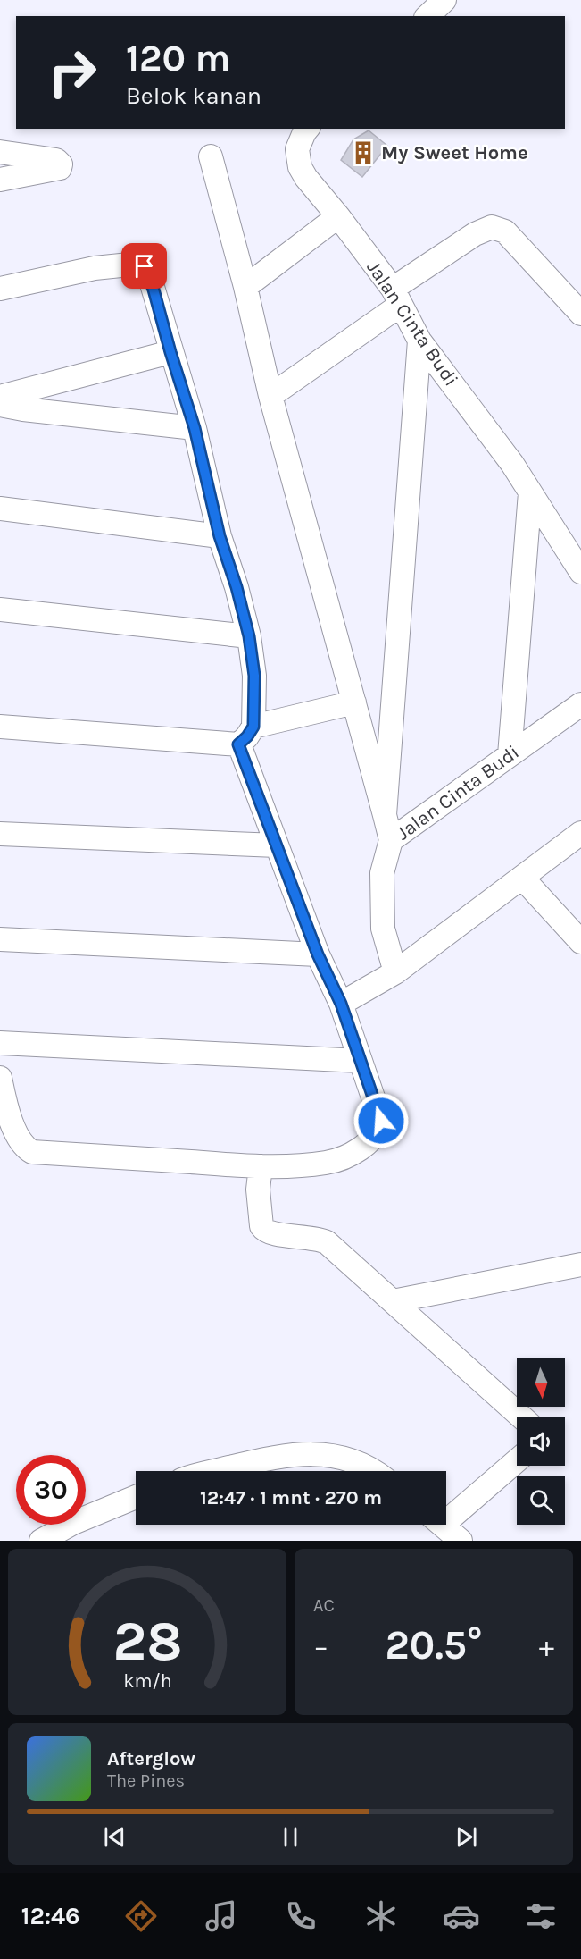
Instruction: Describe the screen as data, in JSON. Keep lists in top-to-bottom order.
{
  "streets": {
    "street": ["Jalan Cinta Budi"]
  },
  "places": {
    "building": ["My Sweet Home"]
  },
  "north": "bottom",
  "page": {
    "turn": ["120 m", "Belok kanan"],
    "limit": "30",
    "trip": "12:47 · 1 mnt · 270 m",
    "tile": "AC",
    "heat": ["−", "20.5°", "+"],
    "song": ["Afterglow", "The Pines"],
    "tabs": "12:46",
    "gauge": ["28", "km/h"]
  }
}
